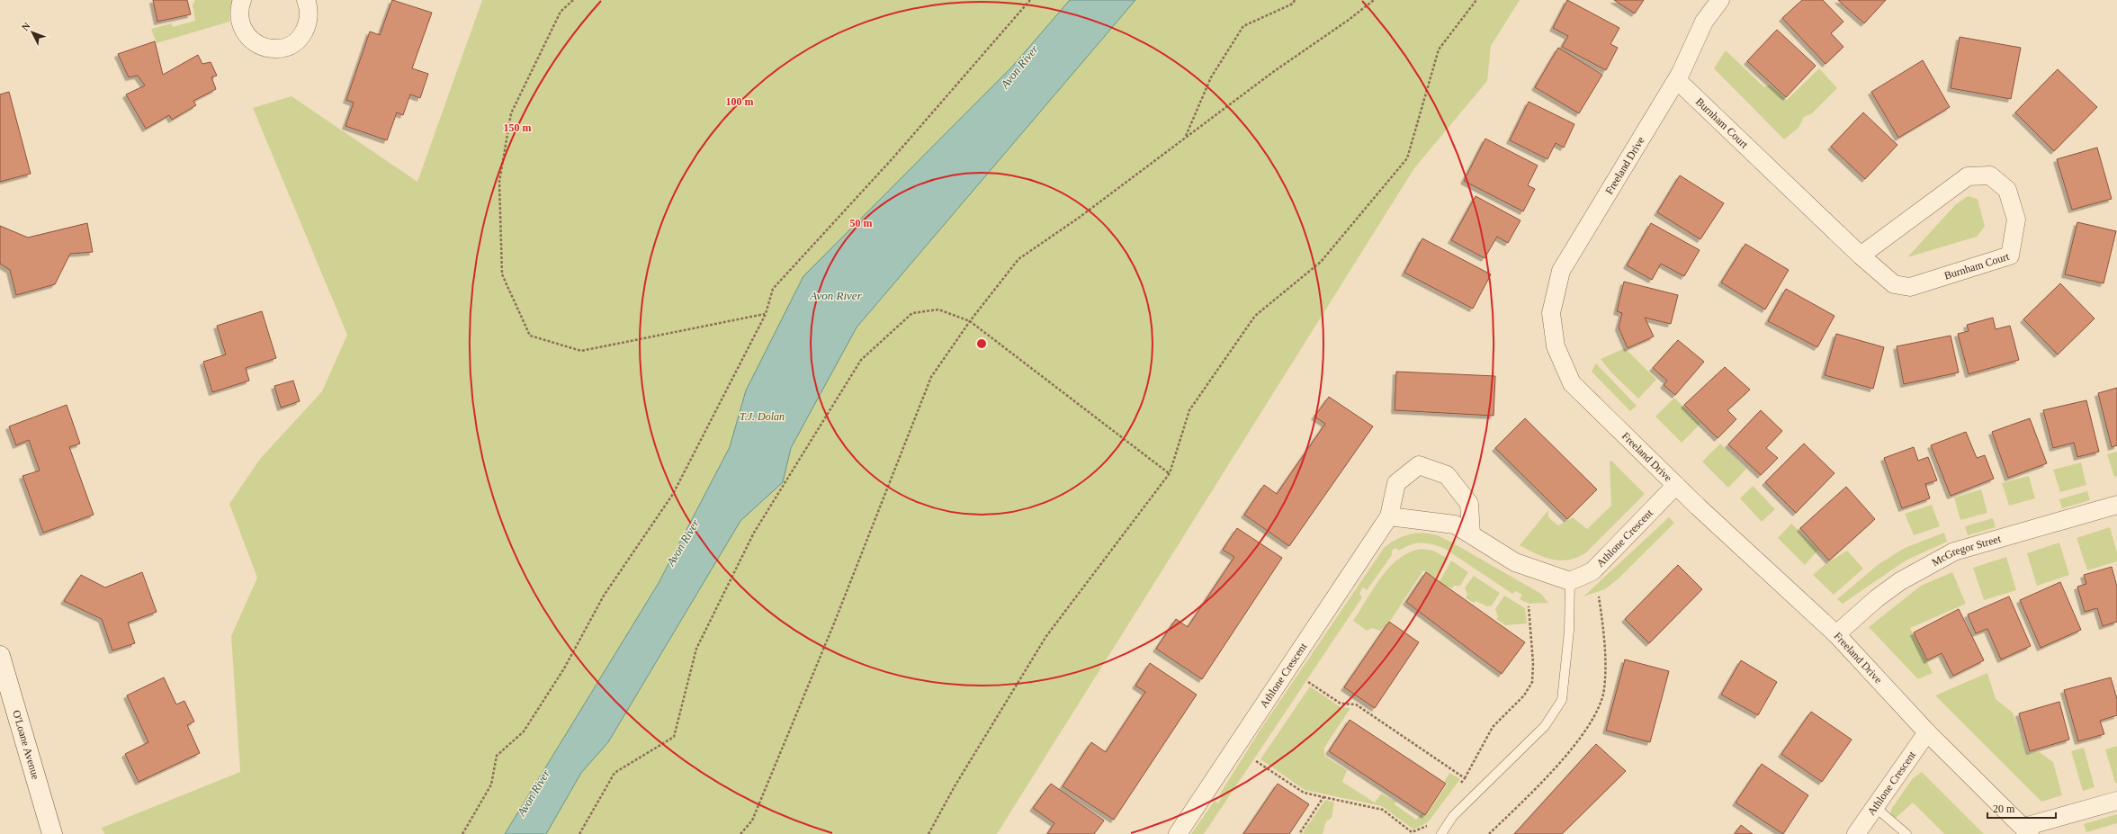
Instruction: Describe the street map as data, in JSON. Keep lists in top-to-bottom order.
{
  "streets": {
    "street": [
      "Burnham Court",
      "Freeland Drive",
      "Athlone Crescent",
      "McGregor Street",
      "O'Loane Avenue"
    ]
  },
  "crossings": [
    ["Burnham Court", "Freeland Drive"],
    ["Freeland Drive", "Athlone Crescent"],
    ["Freeland Drive", "McGregor Street"]
  ],
  "water": ["Avon River"],
  "parks": ["T.J. Dolan"],
  "scale_bar": "20 m",
  "north": "top left",
  "rings": ["100 m", "150 m", "50 m"]
}
